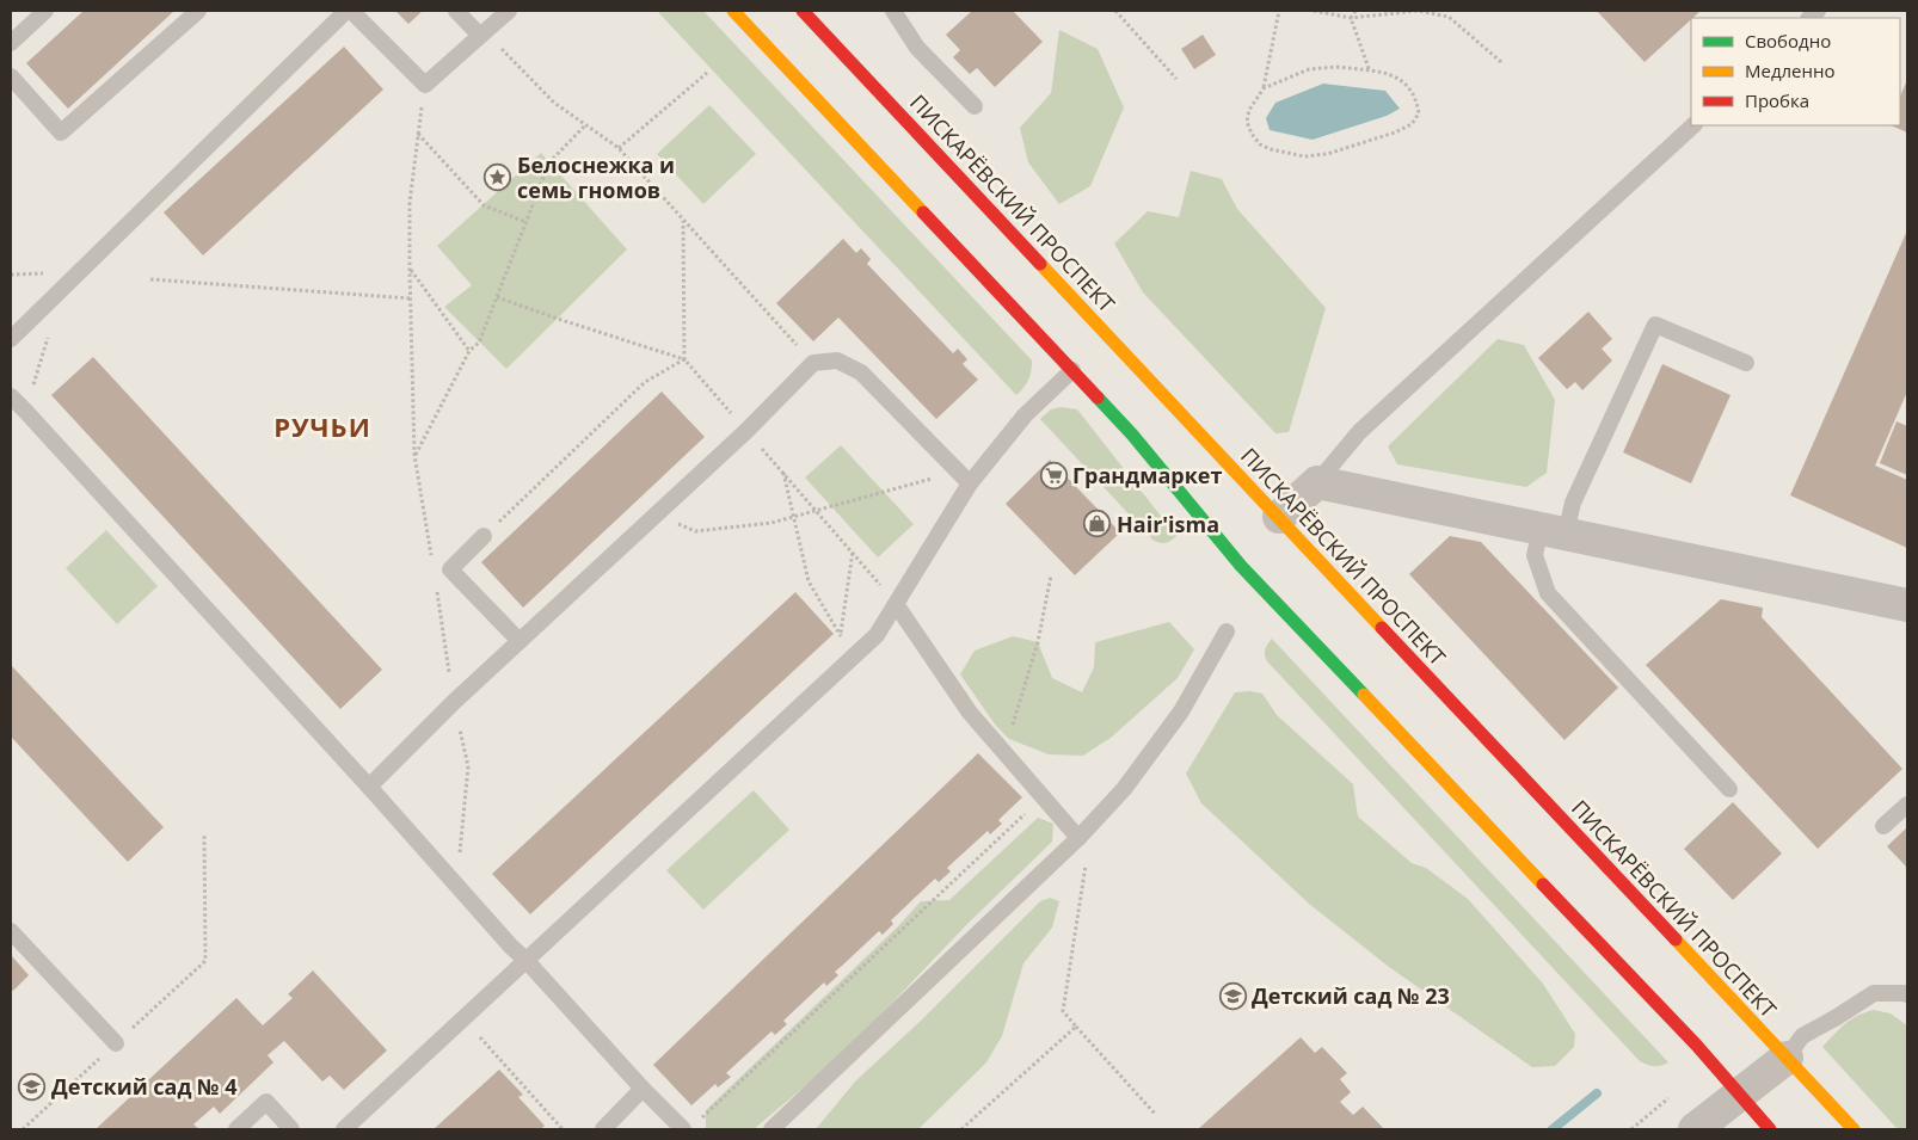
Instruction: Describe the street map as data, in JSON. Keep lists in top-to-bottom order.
{
  "streets": {
    "main road": ["ПИСКАРЁВСКИЙ ПРОСПЕКТ"]
  },
  "districts": ["РУЧЬИ"],
  "places": {
    "place": ["Белоснежка и семь гномов"],
    "supermarket": ["Грандмаркет"],
    "shop": ["Hair'isma"],
    "school or university": ["Детский сад № 23", "Детский сад № 4"]
  },
  "legend": ["Свободно", "Медленно", "Пробка"]
}
